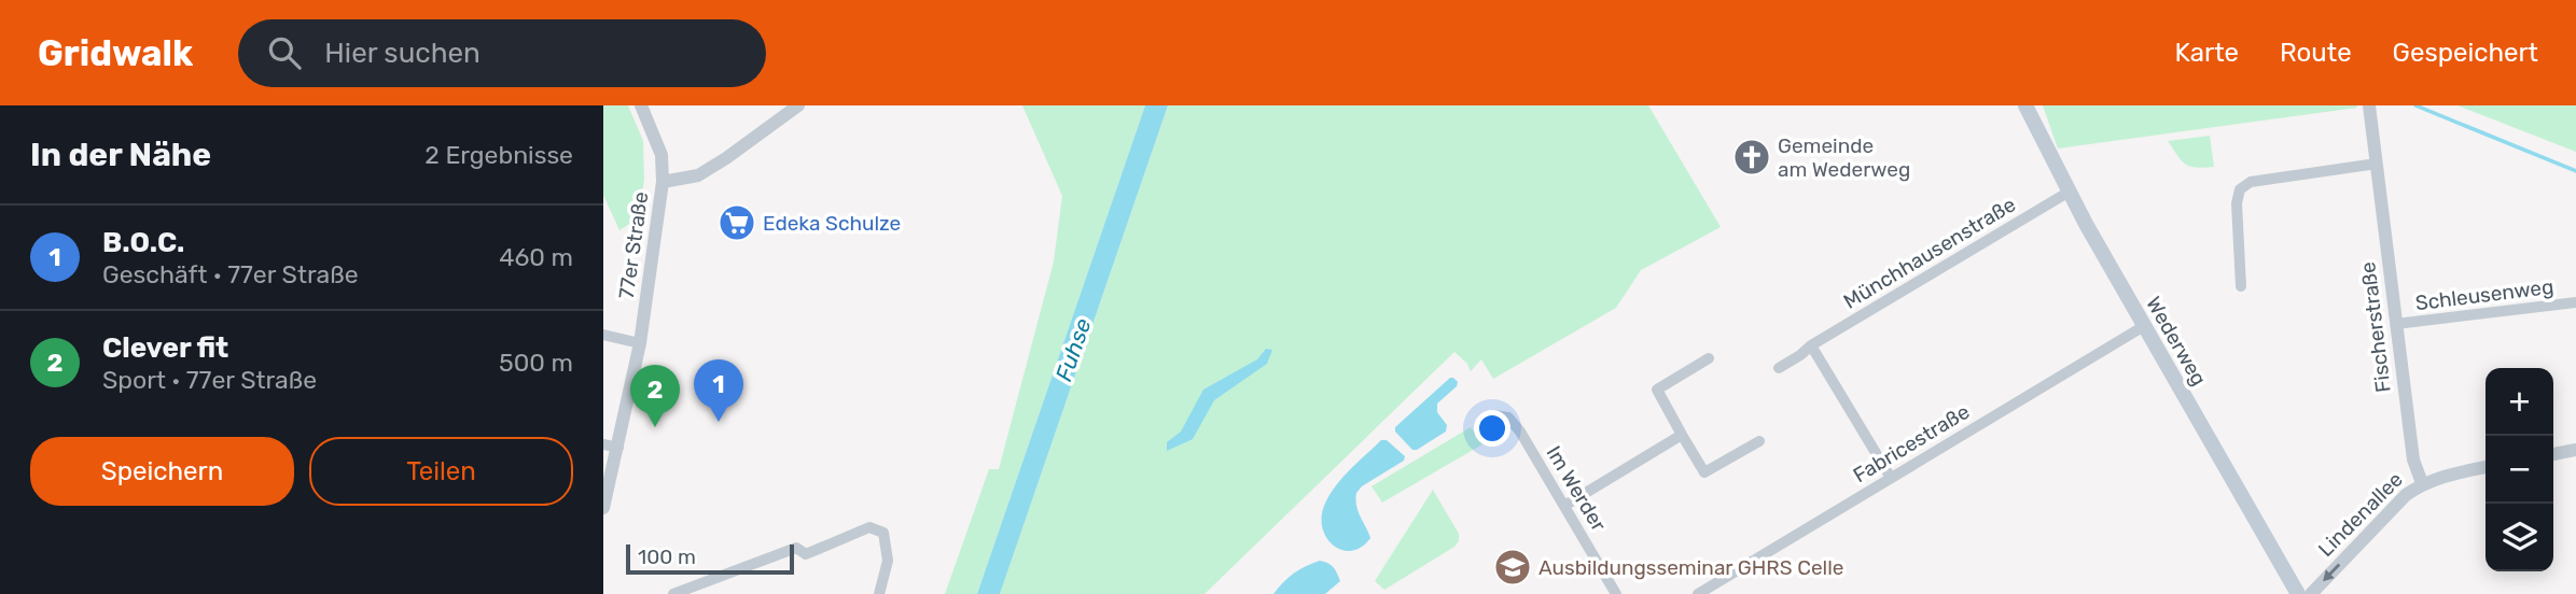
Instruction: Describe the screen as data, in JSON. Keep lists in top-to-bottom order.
{
  "streets": {
    "main road": ["Wederweg"],
    "street": [
      "77er Straße",
      "Münchhausenstraße",
      "Schleusenweg",
      "Fischerstraße",
      "Fabricestraße",
      "Im Werder",
      "Lindenallee"
    ]
  },
  "crossings": [
    ["Münchhausenstraße", "Wederweg"],
    ["Schleusenweg", "Fischerstraße"],
    ["Fischerstraße", "Lindenallee"],
    ["Wederweg", "Fabricestraße"]
  ],
  "one_way": ["Lindenallee"],
  "water": ["Fuhse"],
  "places": {
    "church": ["Gemeinde am Wederweg"],
    "supermarket": ["Edeka Schulze"],
    "school or university": ["Ausbildungsseminar GHRS Celle"]
  },
  "scale_bar": "100 m",
  "page": {
    "header": "Gridwalk",
    "search": "Hier suchen",
    "nav": ["Karte", "Route", "Gespeichert"],
    "heading": ["In der Nähe", "2 Ergebnisse"],
    "list": [
      {
        "mark": "1",
        "name": "B.O.C.",
        "note": "Geschäft · 77er Straße",
        "value": "460 m"
      },
      {
        "mark": "2",
        "name": "Clever fit",
        "note": "Sport · 77er Straße",
        "value": "500 m"
      }
    ],
    "pins": ["1", "2"],
    "map_buttons": ["+", "−"],
    "buttons": ["Speichern", "Teilen"],
    "scale": "100 m"
  }
}
